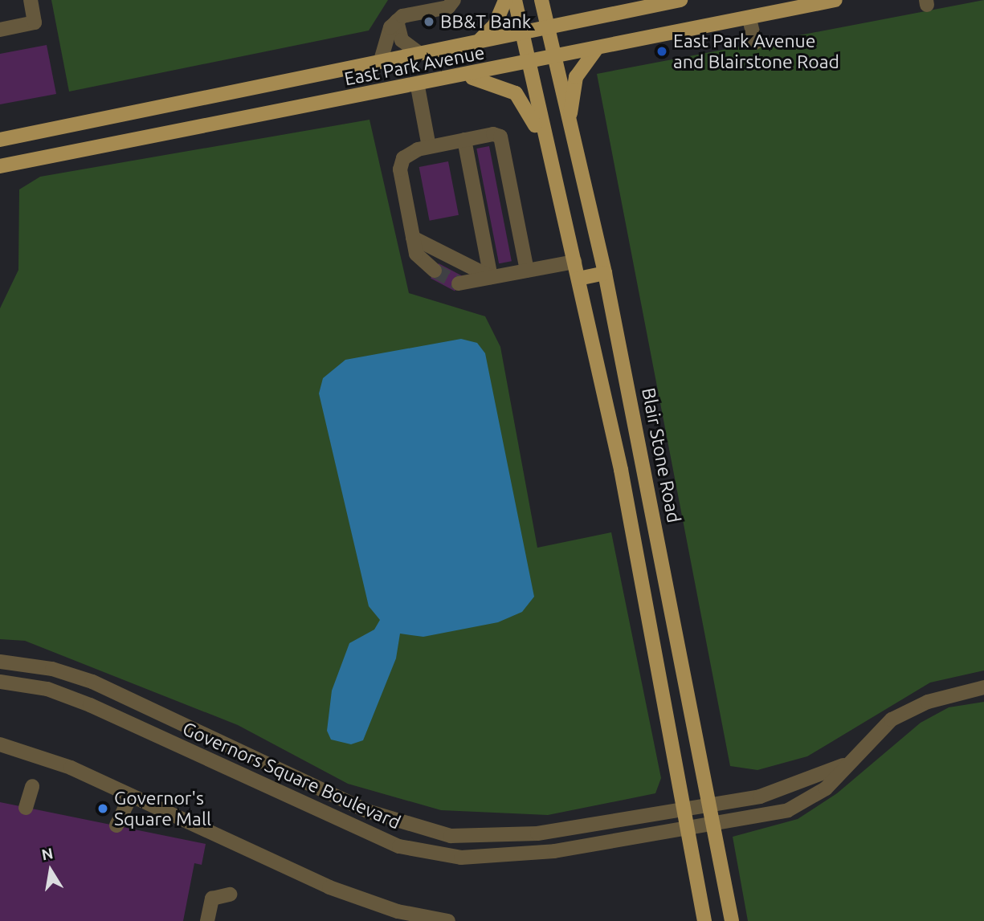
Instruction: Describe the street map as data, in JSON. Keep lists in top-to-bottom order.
{
  "streets": {
    "main road": ["East Park Avenue", "Blair Stone Road"],
    "street": ["Governors Square Boulevard"]
  },
  "crossings": [
    ["East Park Avenue", "Blair Stone Road"],
    ["Blair Stone Road", "Governors Square Boulevard"]
  ],
  "places": ["BB&T Bank", "East Park Avenue and Blairstone Road", "Governor's Square Mall"],
  "north": "top"
}
